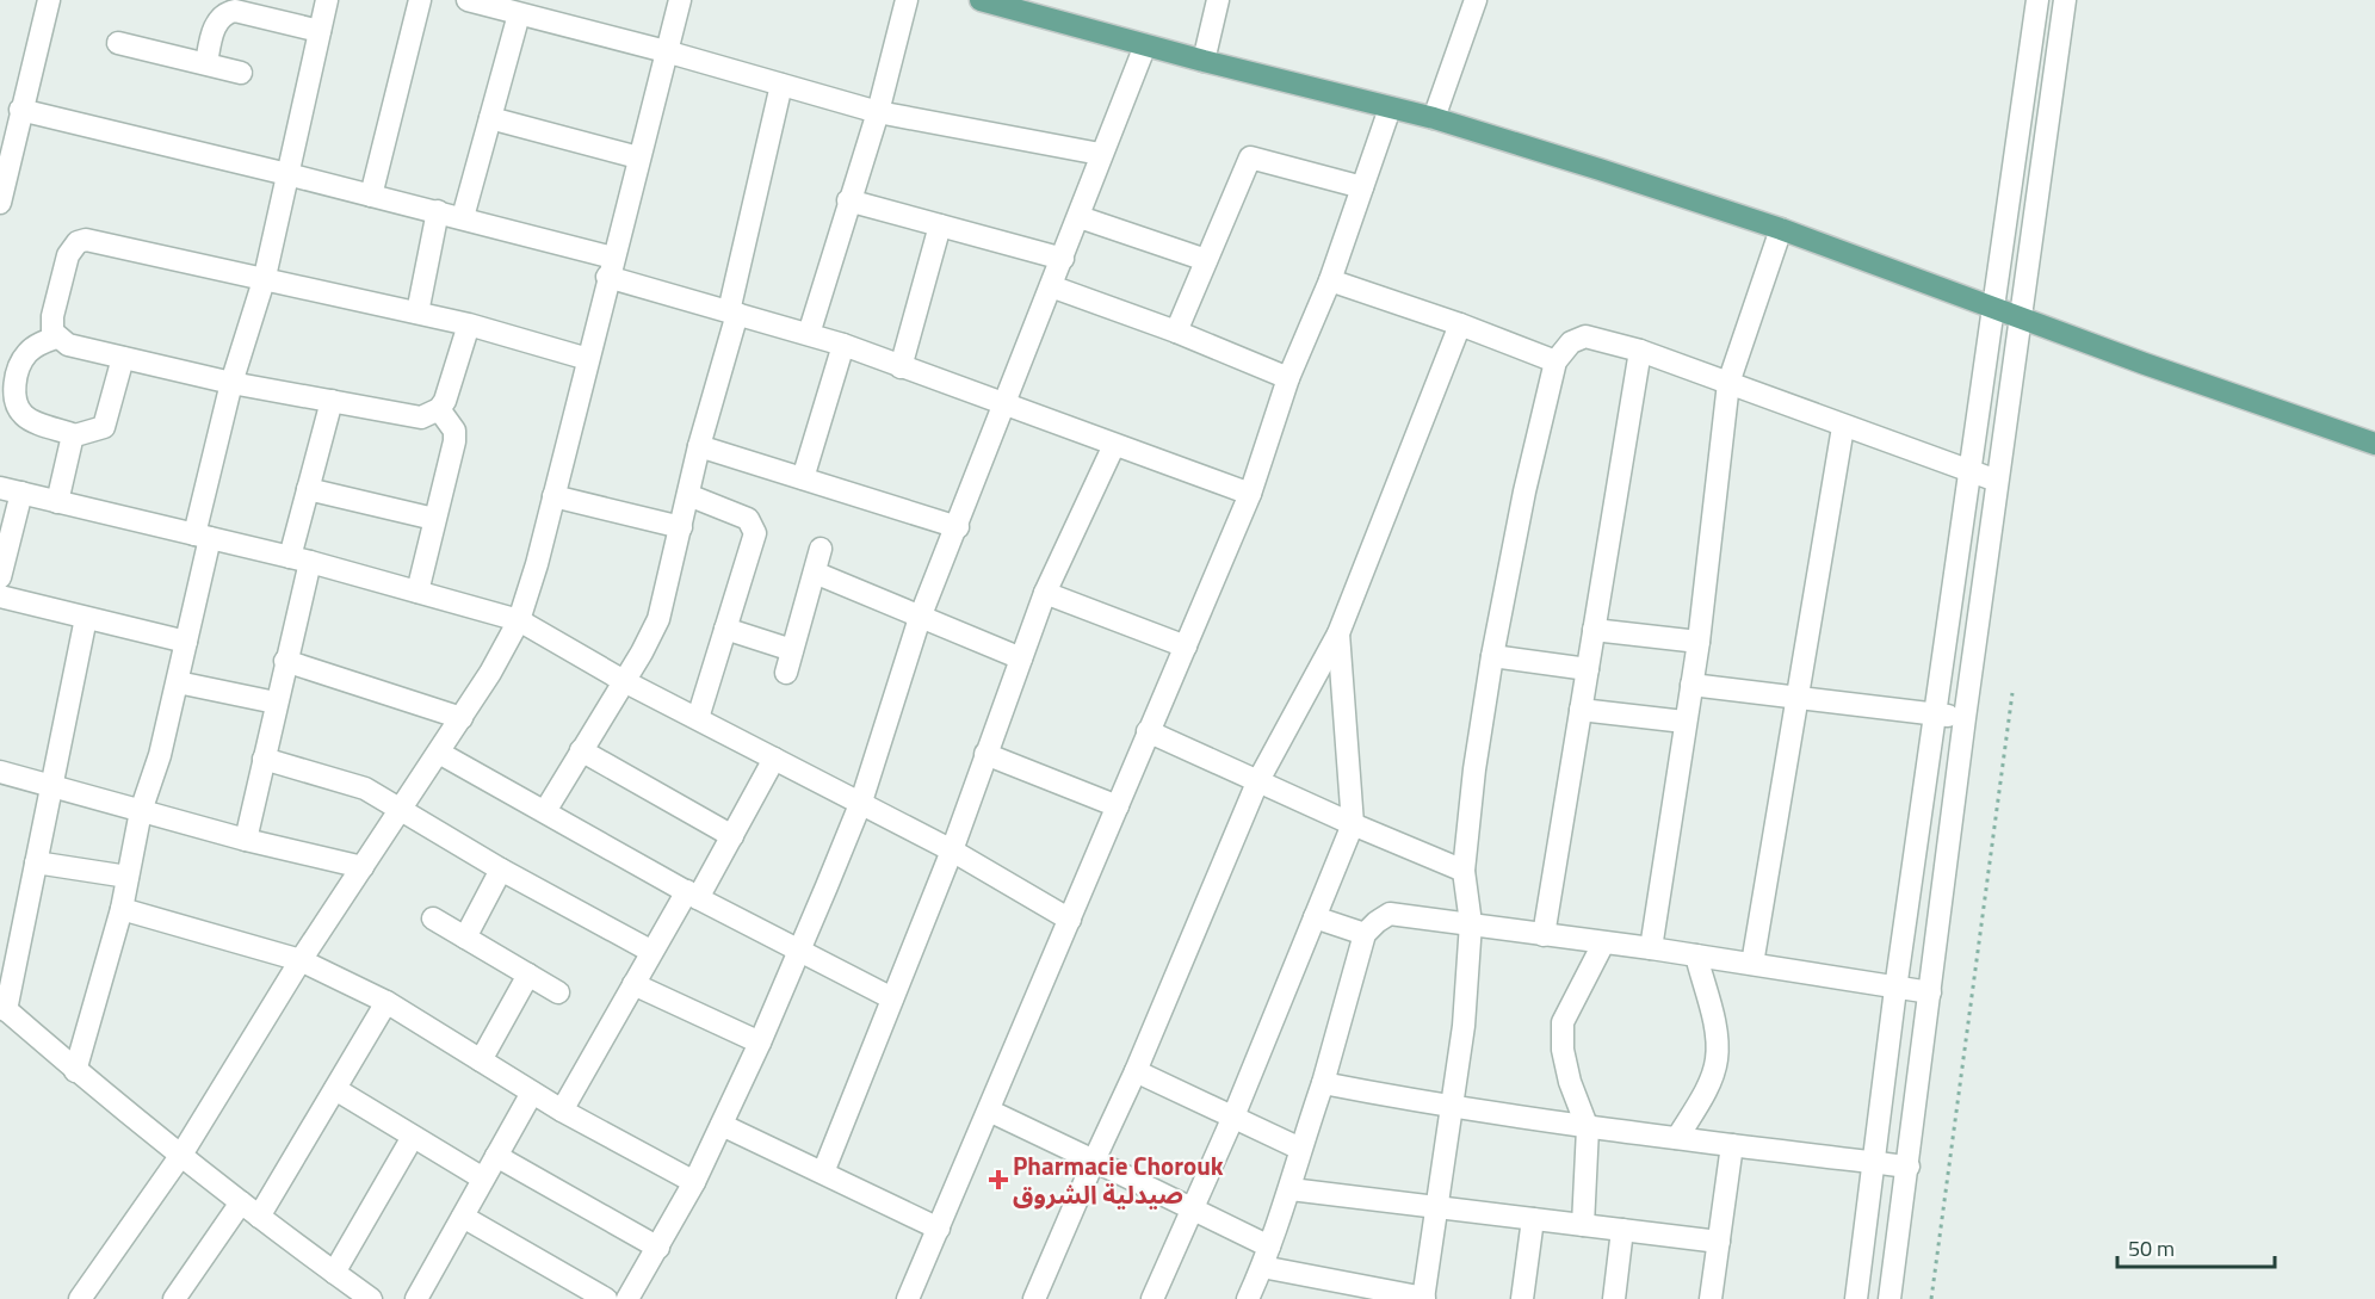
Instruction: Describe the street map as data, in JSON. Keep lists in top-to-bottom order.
{
  "places": {
    "health": ["Pharmacie Chorouk صيدلية الشروق"]
  },
  "scale_bar": "50 m"
}
